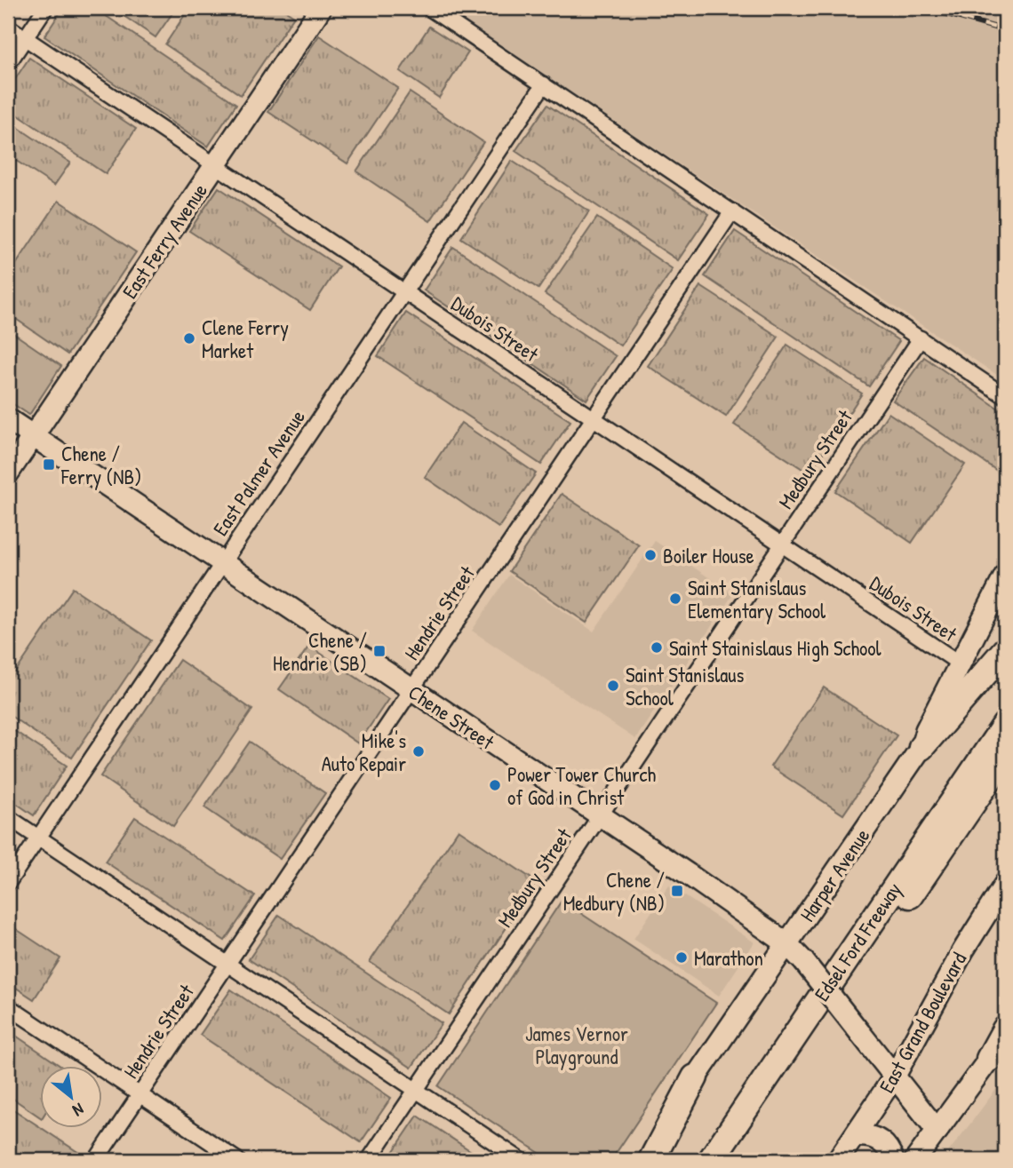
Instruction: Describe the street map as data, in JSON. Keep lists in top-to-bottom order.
{
  "streets": {
    "highway": ["Edsel Ford Freeway"],
    "street": [
      "East Ferry Avenue",
      "Dubois Street",
      "Medbury Street",
      "East Palmer Avenue",
      "Hendrie Street",
      "Chene Street",
      "Harper Avenue",
      "East Grand Boulevard"
    ]
  },
  "crossings": [
    ["East Ferry Avenue", "Dubois Street"],
    ["East Ferry Avenue", "Chene Street"],
    ["Dubois Street", "Medbury Street"],
    ["Dubois Street", "East Palmer Avenue"],
    ["Dubois Street", "Hendrie Street"],
    ["Dubois Street", "Harper Avenue"],
    ["Medbury Street", "Chene Street"],
    ["East Palmer Avenue", "Chene Street"],
    ["Hendrie Street", "Chene Street"],
    ["Chene Street", "Harper Avenue"],
    ["Chene Street", "East Grand Boulevard"]
  ],
  "parks": ["James Vernor Playground"],
  "places": {
    "other": [
      "Clene Ferry Market",
      "Boiler House",
      "Saint Stanislaus Elementary School",
      "Saint Stainislaus High School",
      "Saint Stanislaus School",
      "Mike's Auto Repair",
      "Power Tower Church of God in Christ",
      "Marathon"
    ],
    "transit": ["Chene / Ferry (NB)", "Chene / Hendrie (SB)", "Chene / Medbury (NB)"]
  },
  "north": "bottom right"
}
